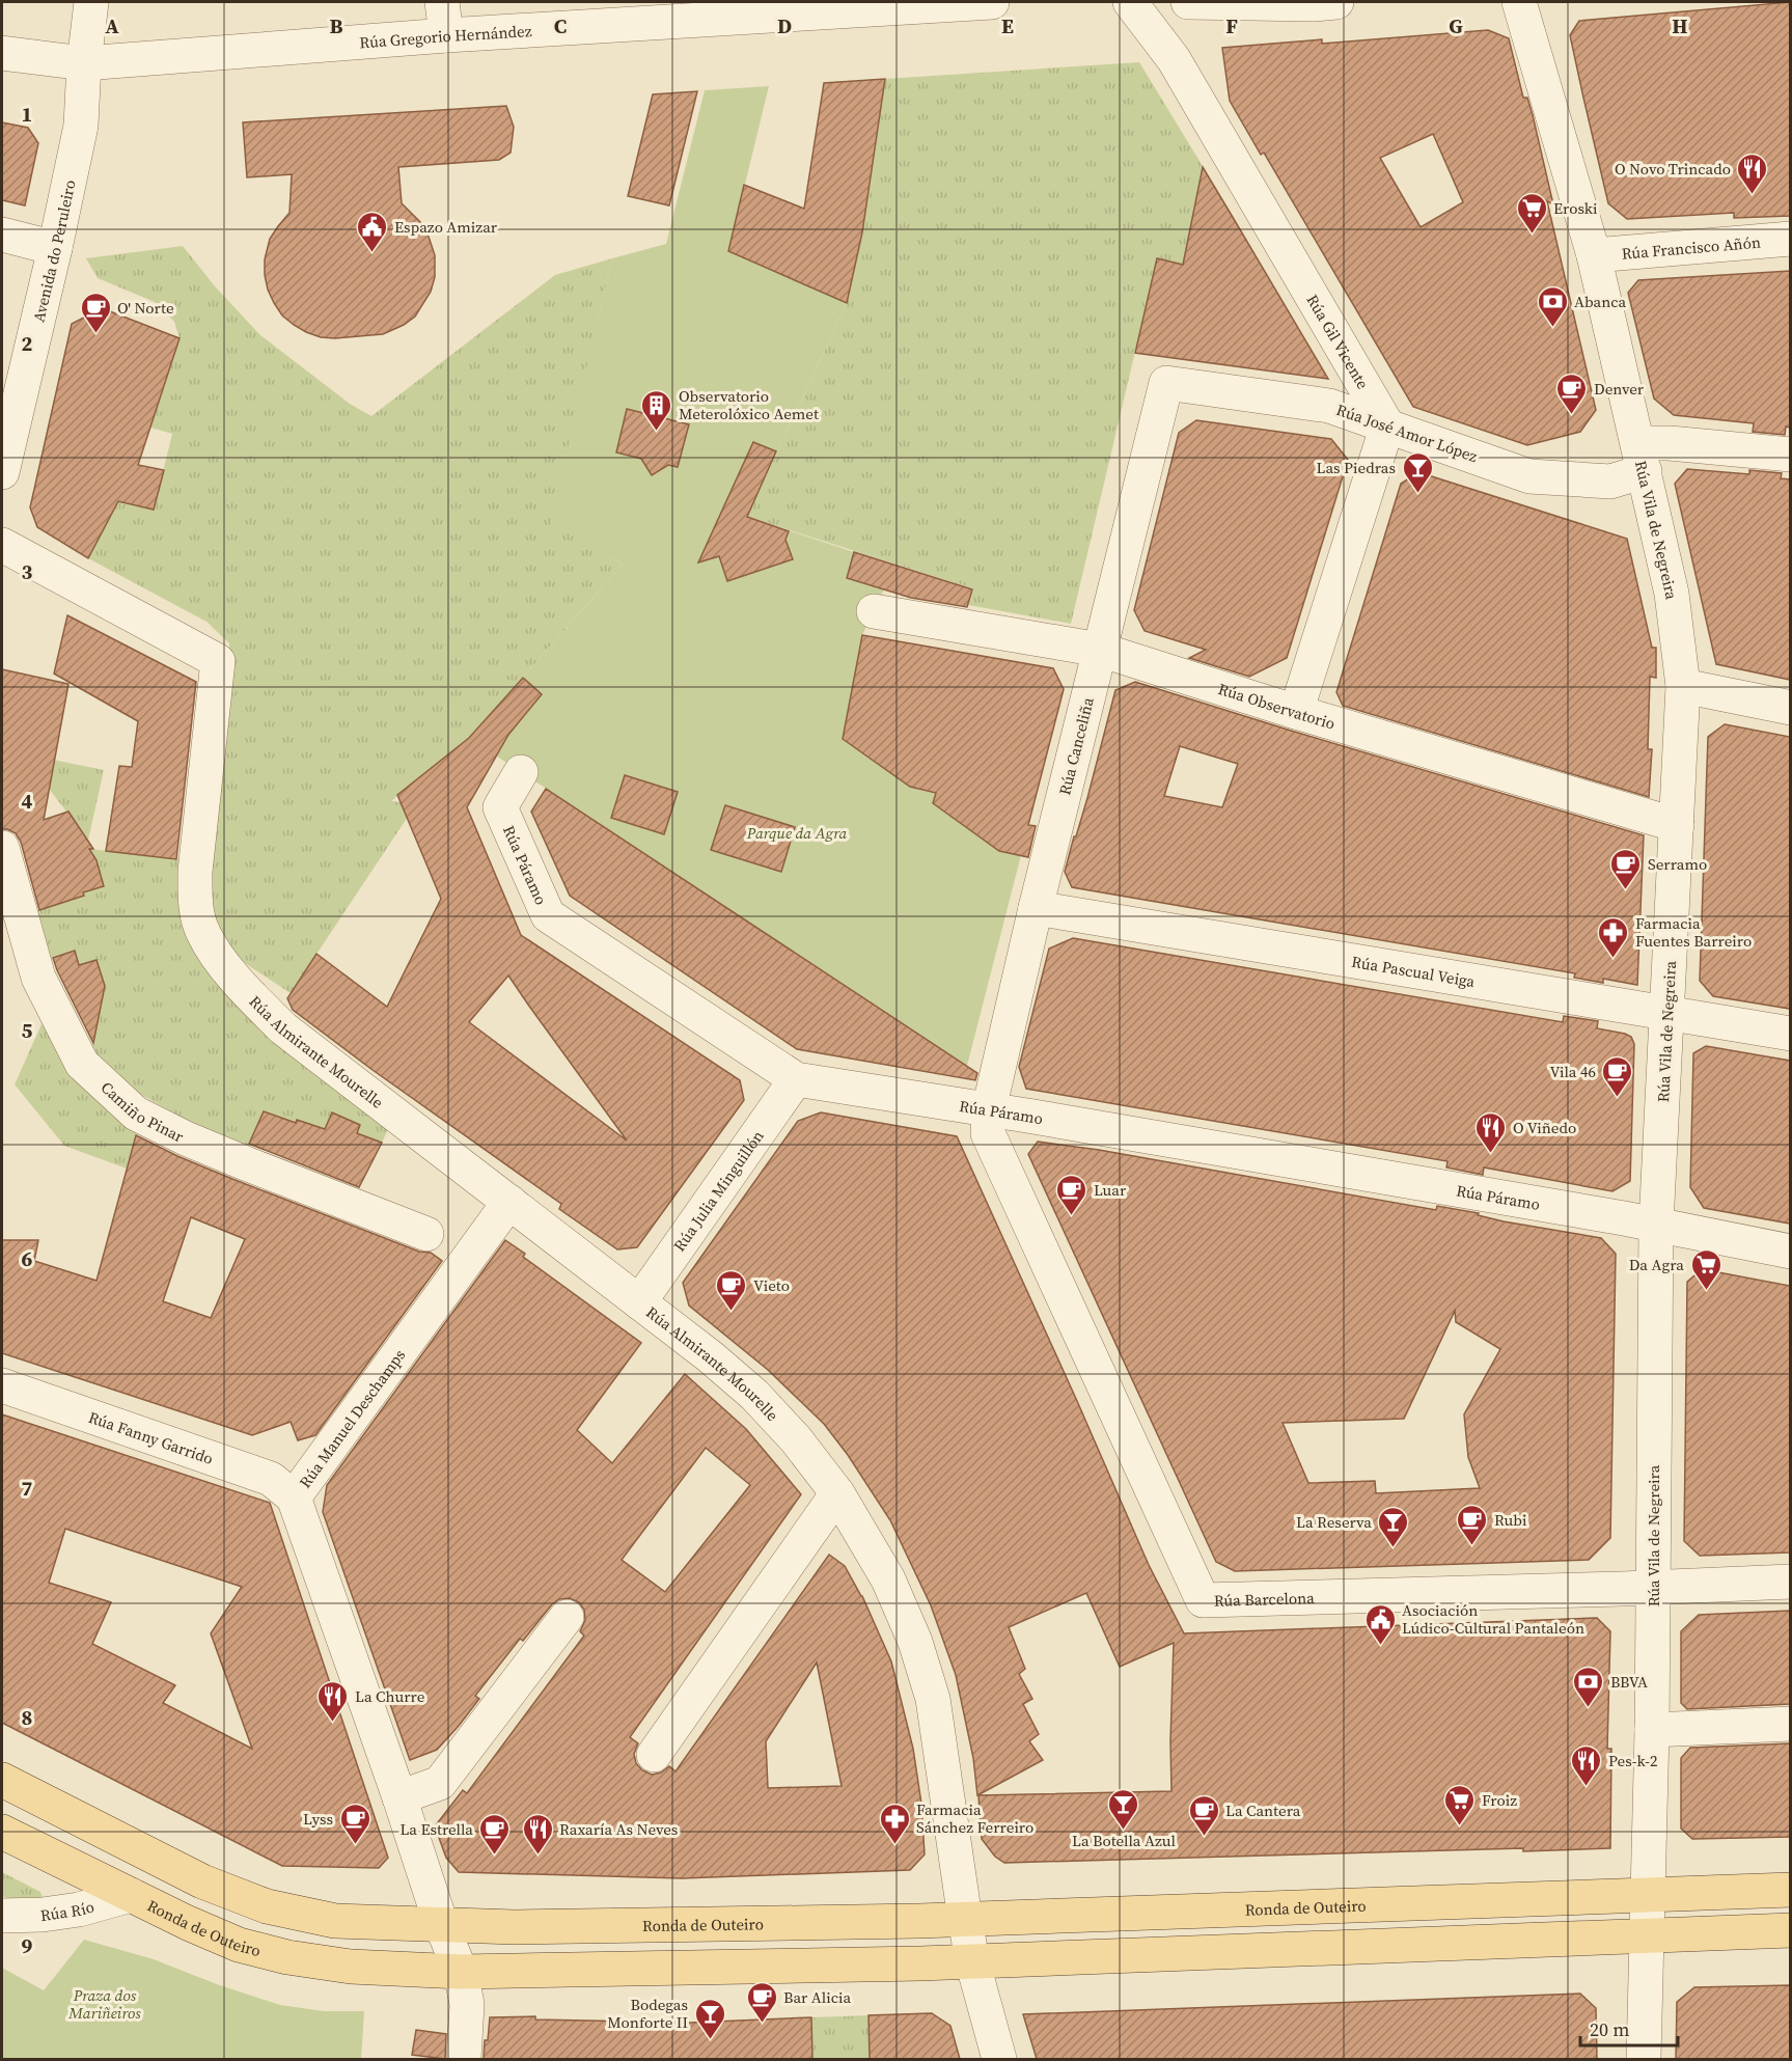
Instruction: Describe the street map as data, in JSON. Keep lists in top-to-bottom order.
{
  "streets": {
    "main road": ["Ronda de Outeiro"],
    "street": [
      "Rúa Gregorio Hernández",
      "Rúa Francisco Añón",
      "Avenida do Peruleiro",
      "Rúa Gil Vicente",
      "Rúa José Amor López",
      "Rúa Vila de Negreira",
      "Rúa Observatorio",
      "Rúa Canceliña",
      "Rúa Páramo",
      "Rúa Pascual Veiga",
      "Rúa Almirante Mourelle",
      "Camiño Pinar",
      "Rúa Julia Minguillón",
      "Rúa Manuel Deschamps",
      "Rúa Fanny Garrido",
      "Rúa Barcelona",
      "Rúa Río"
    ]
  },
  "crossings": [
    ["Rúa Gregorio Hernández", "Avenida do Peruleiro"],
    ["Rúa Francisco Añón", "Rúa Vila de Negreira"],
    ["Rúa Gil Vicente", "Rúa José Amor López"],
    ["Rúa José Amor López", "Rúa Vila de Negreira"],
    ["Rúa José Amor López", "Rúa Canceliña"],
    ["Rúa Vila de Negreira", "Rúa Observatorio"],
    ["Rúa Vila de Negreira", "Rúa Páramo"],
    ["Rúa Vila de Negreira", "Rúa Pascual Veiga"],
    ["Rúa Vila de Negreira", "Rúa Barcelona"],
    ["Rúa Vila de Negreira", "Ronda de Outeiro"],
    ["Rúa Observatorio", "Rúa Canceliña"],
    ["Rúa Canceliña", "Rúa Páramo"],
    ["Rúa Canceliña", "Rúa Pascual Veiga"],
    ["Rúa Canceliña", "Rúa Barcelona"],
    ["Rúa Páramo", "Rúa Julia Minguillón"],
    ["Rúa Páramo", "Rúa Barcelona"],
    ["Rúa Almirante Mourelle", "Rúa Julia Minguillón"],
    ["Rúa Almirante Mourelle", "Rúa Manuel Deschamps"],
    ["Rúa Almirante Mourelle", "Ronda de Outeiro"],
    ["Rúa Manuel Deschamps", "Rúa Fanny Garrido"],
    ["Rúa Manuel Deschamps", "Ronda de Outeiro"],
    ["Ronda de Outeiro", "Rúa Río"]
  ],
  "parks": ["Parque da Agra", "Praza dos Mariñeiros"],
  "places": {
    "restaurant": [
      "O Novo Trincado",
      "O Viñedo",
      "La Churre",
      "Pes-k-2",
      "Raxaría As Neves"
    ],
    "supermarket": ["Eroski", "Da Agra", "Froiz"],
    "public building": ["Espazo Amizar", "Asociación Lúdico-Cultural Pantaleón"],
    "bank": ["Abanca", "BBVA"],
    "cafe": [
      "O' Norte",
      "Denver",
      "Serramo",
      "Vila 46",
      "Luar",
      "Vieto",
      "Rubi",
      "La Cantera",
      "Lyss",
      "La Estrella",
      "Bar Alicia"
    ],
    "building": ["Observatorio Meterolóxico Aemet"],
    "bar": [
      "Las Piedras",
      "La Reserva",
      "La Botella Azul",
      "Bodegas Monforte II"
    ],
    "pharmacy": ["Farmacia Fuentes Barreiro", "Farmacia Sánchez Ferreiro"]
  },
  "scale_bar": "20 m",
  "grid": {
    "columns": [
      "A",
      "B",
      "C",
      "D",
      "E",
      "F",
      "G",
      "H"
    ],
    "rows": [
      "1",
      "2",
      "3",
      "4",
      "5",
      "6",
      "7",
      "8",
      "9"
    ]
  }
}
